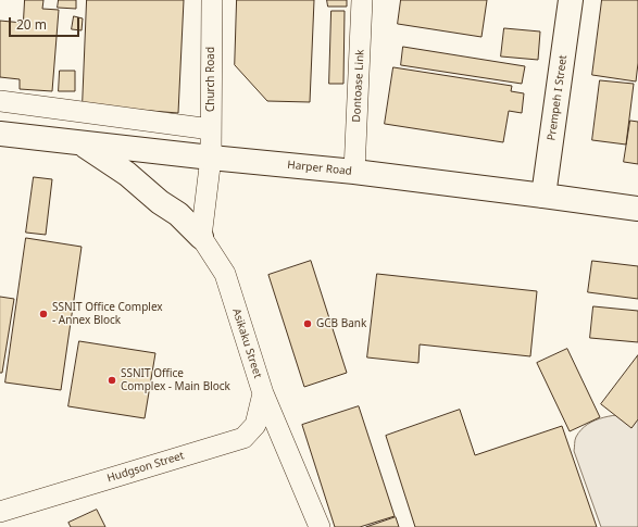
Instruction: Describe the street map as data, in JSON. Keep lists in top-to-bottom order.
{
  "streets": {
    "street": [
      "Church Road",
      "Dontoase Link",
      "Prempeh I Street",
      "Harper Road",
      "Asikaku Street",
      "Hudgson Street"
    ]
  },
  "crossings": [
    ["Church Road", "Harper Road"],
    ["Dontoase Link", "Harper Road"],
    ["Prempeh I Street", "Harper Road"],
    ["Asikaku Street", "Hudgson Street"]
  ],
  "places": ["SSNIT Office Complex - Annex Block", "GCB Bank", "SSNIT Office Complex - Main Block"],
  "scale_bar": "20 m"
}
